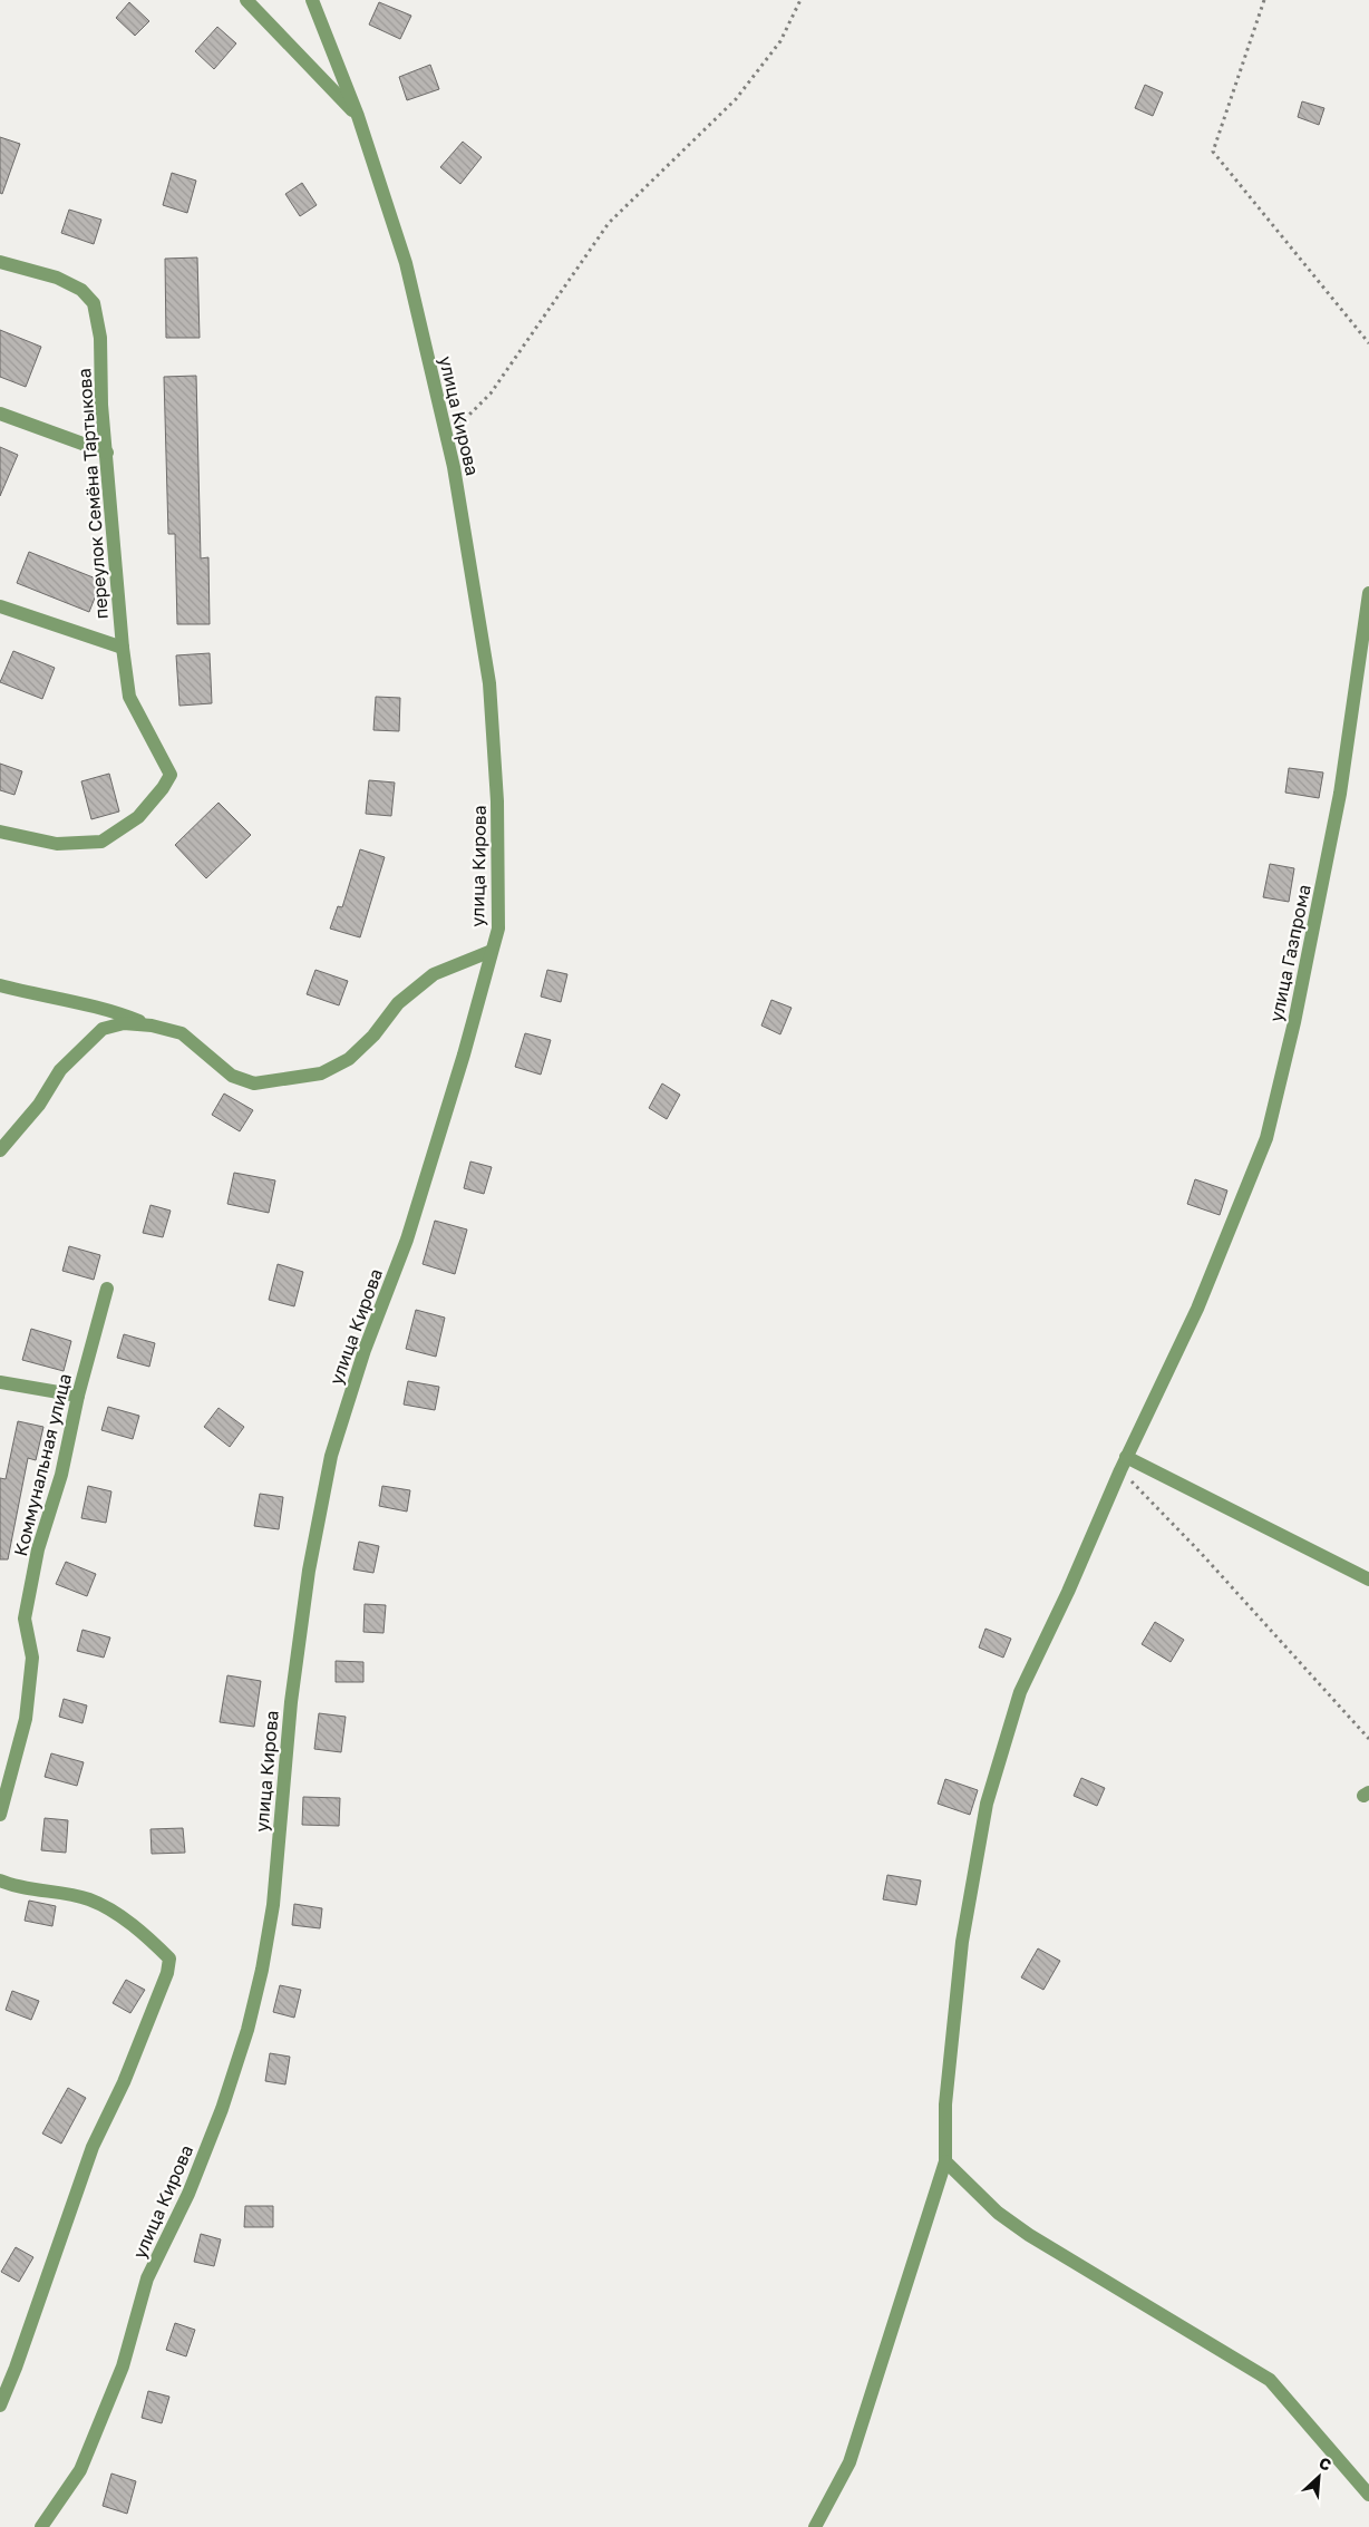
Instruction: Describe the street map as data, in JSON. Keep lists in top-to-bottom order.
{
  "streets": {
    "street": [
      "улица Кирова",
      "переулок Семёна Тартыкова",
      "улица Газпрома",
      "Коммунальная улица"
    ]
  },
  "north": "top right"
}
